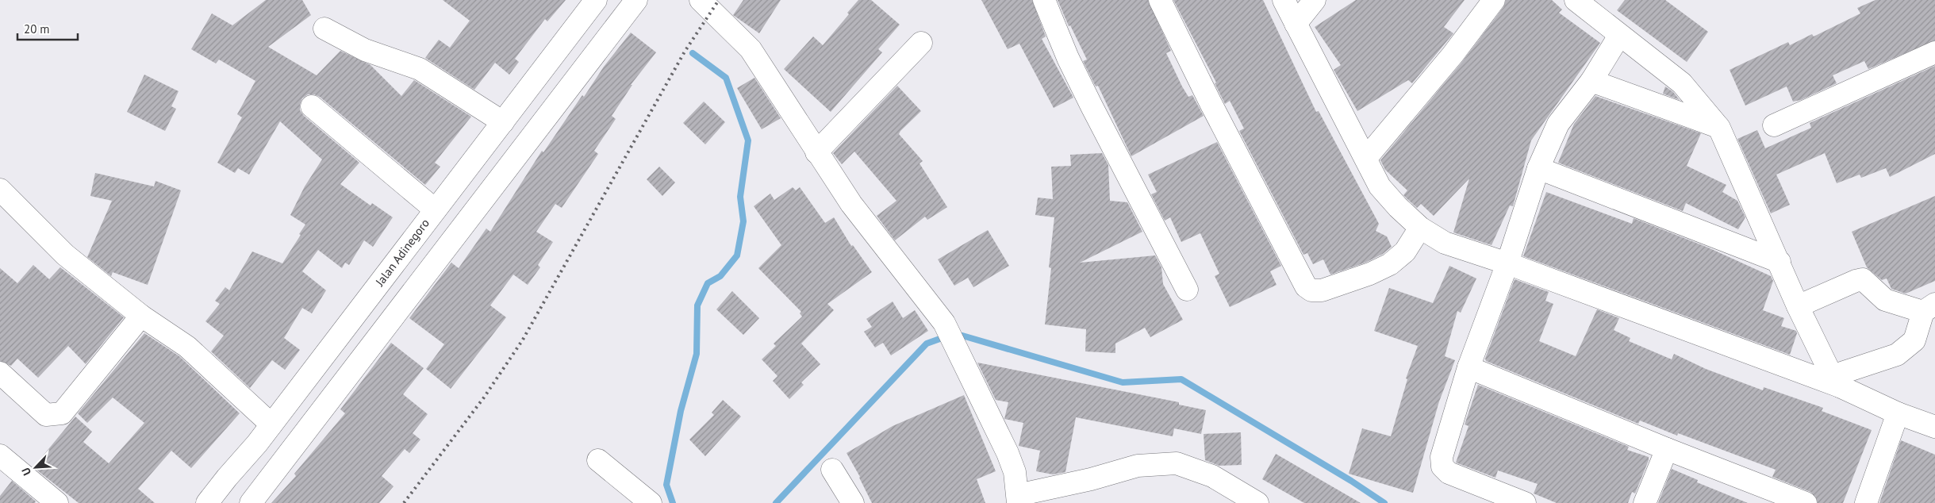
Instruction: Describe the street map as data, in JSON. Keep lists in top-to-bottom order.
{
  "streets": {
    "main road": ["Jalan Adinegoro"]
  },
  "scale_bar": "20 m",
  "north": "bottom left"
}
